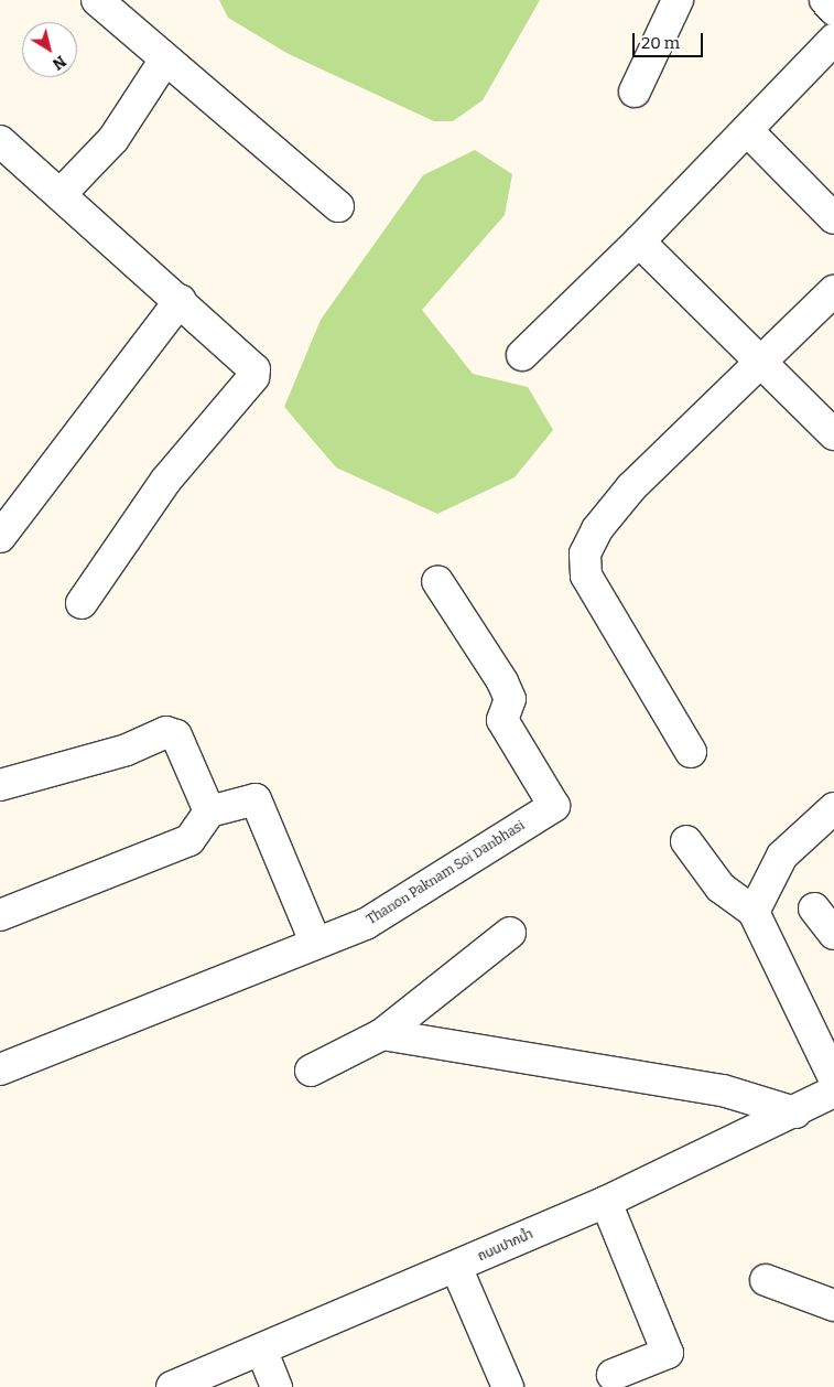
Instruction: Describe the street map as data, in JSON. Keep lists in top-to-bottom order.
{
  "streets": {
    "street": ["Thanon Paknam Soi Danbhasi", "ถนนปากน้ำ"]
  },
  "scale_bar": "20 m",
  "north": "bottom right"
}
